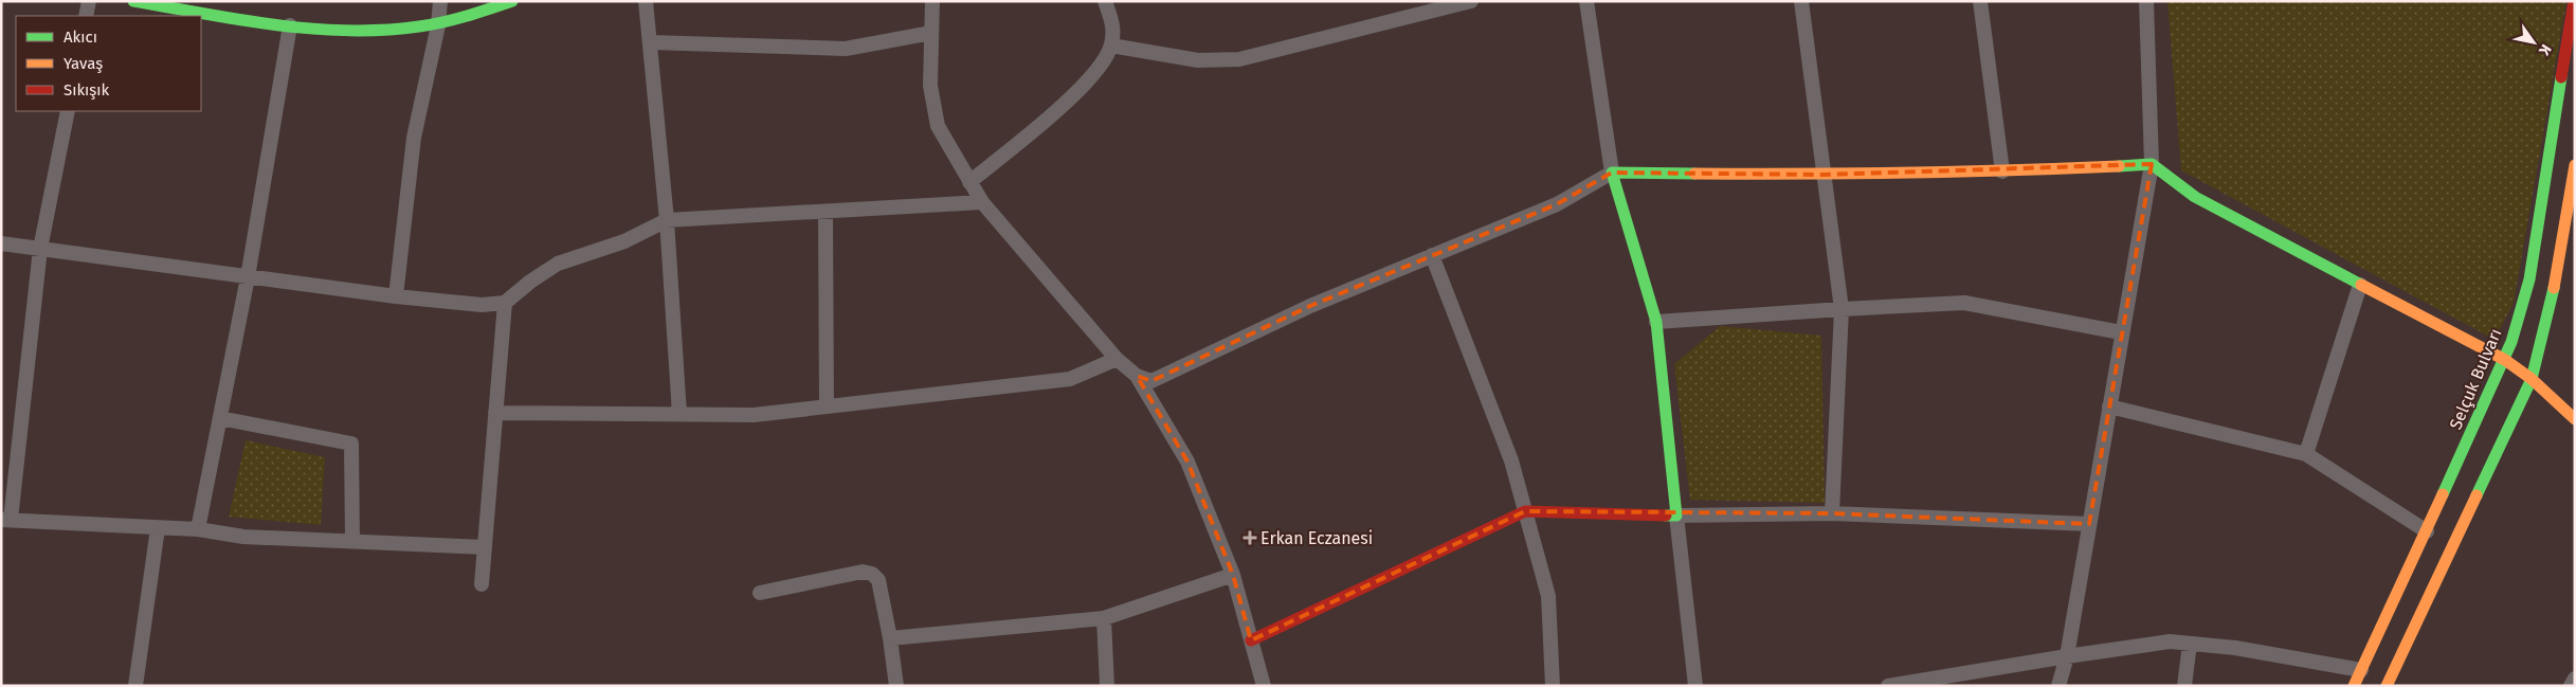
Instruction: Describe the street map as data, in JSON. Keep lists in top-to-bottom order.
{
  "streets": {
    "street": ["Selçuk Bulvarı"]
  },
  "places": {
    "health": ["Erkan Eczanesi"]
  },
  "legend": ["Akıcı", "Yavaş", "Sıkışık"],
  "north": "bottom right"
}
